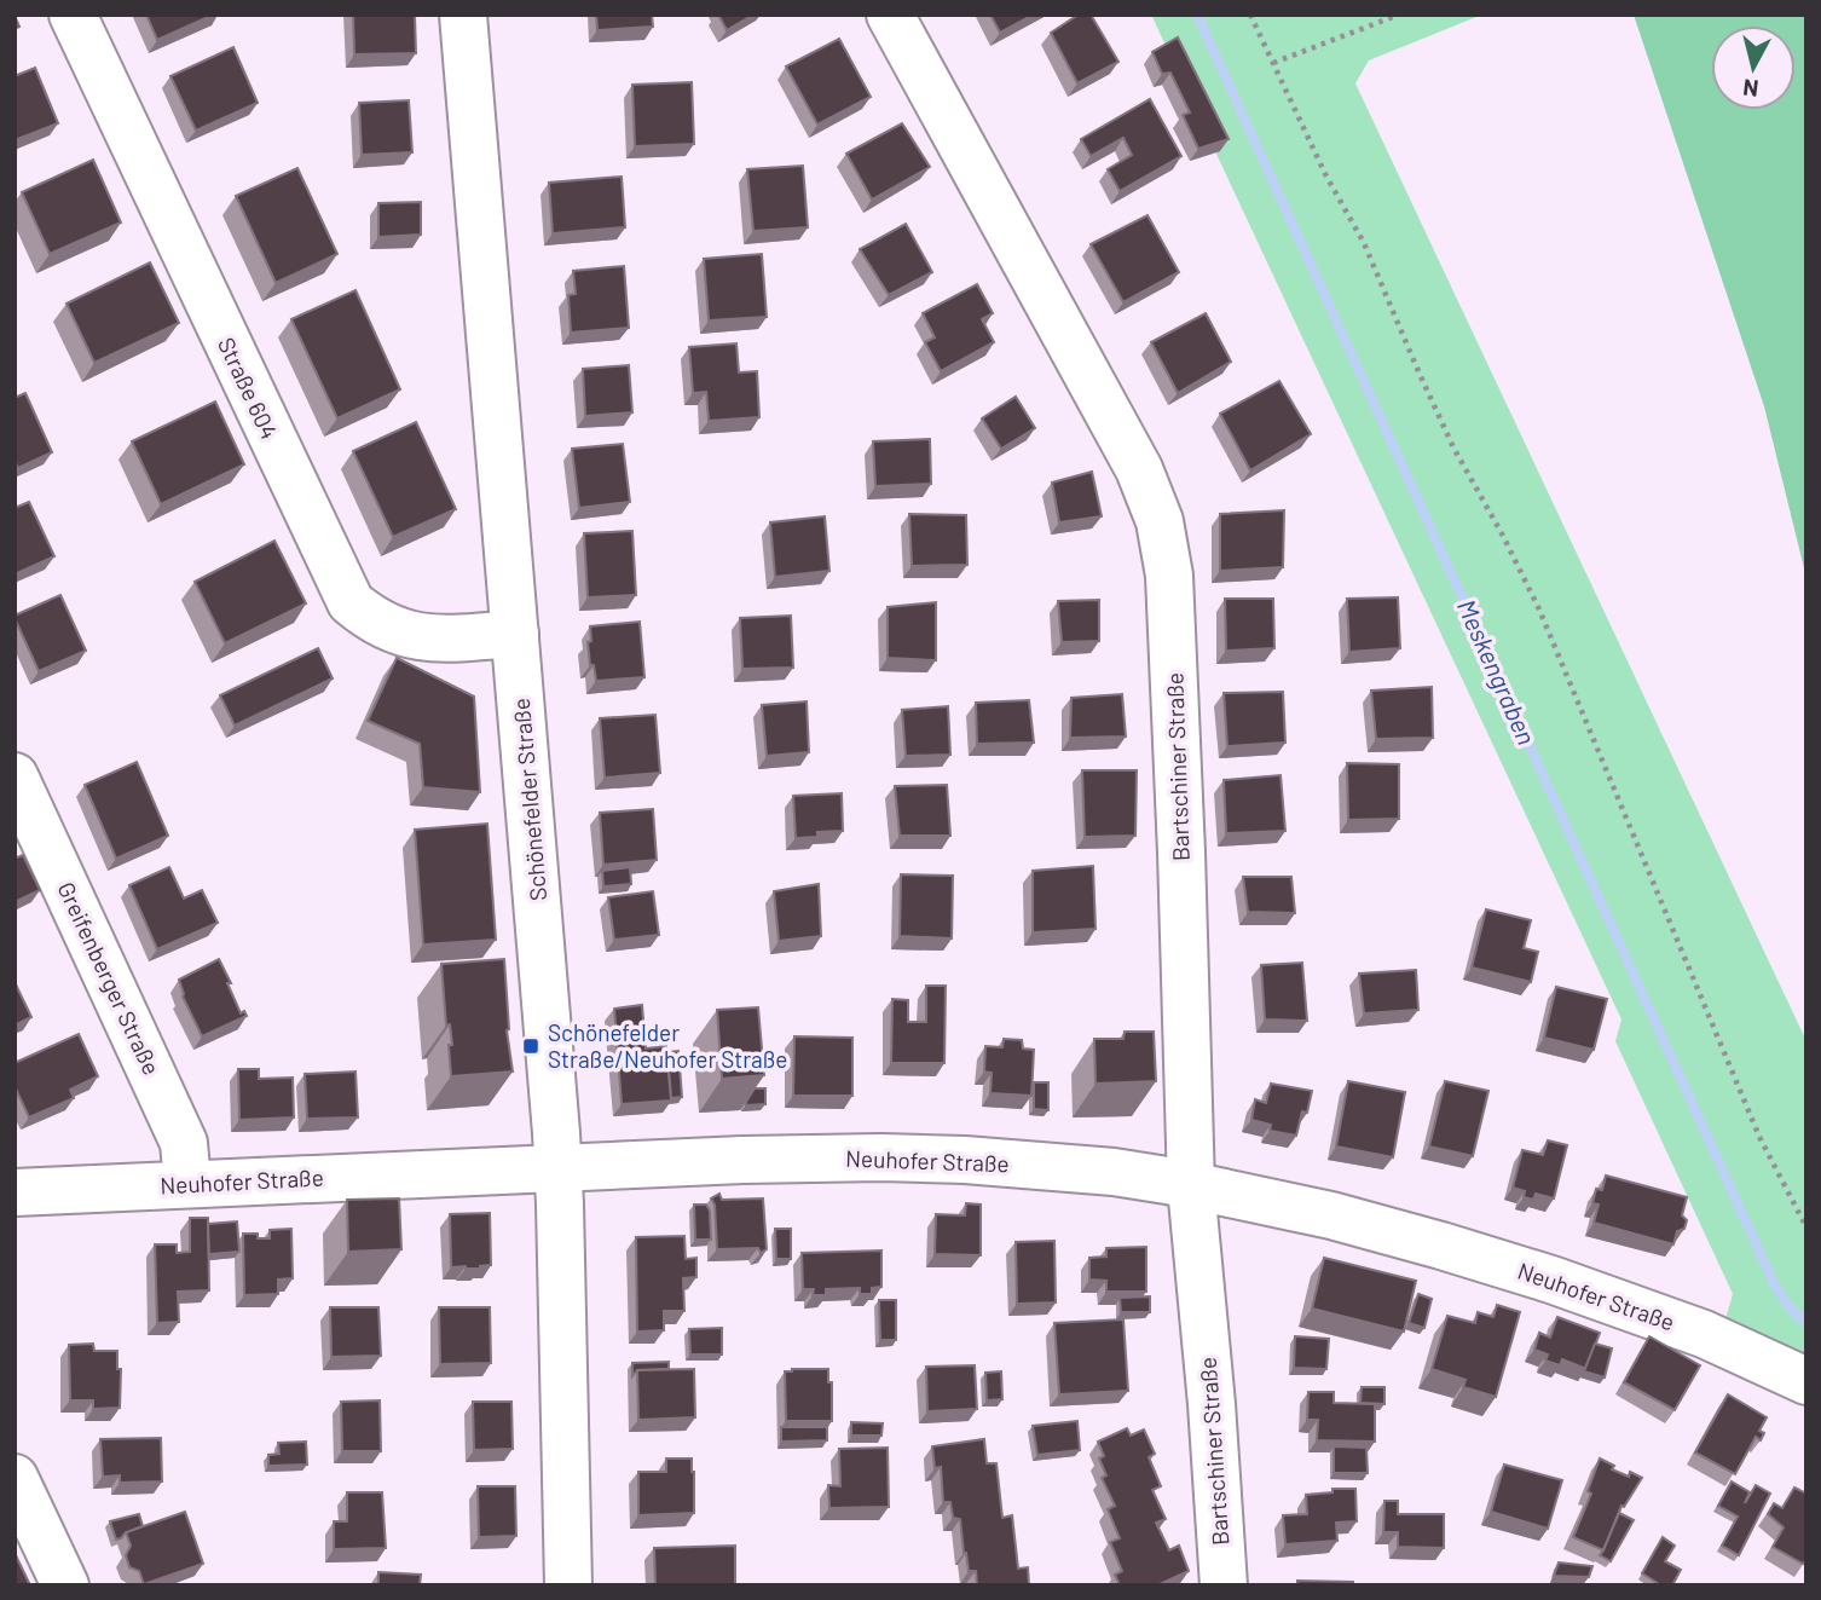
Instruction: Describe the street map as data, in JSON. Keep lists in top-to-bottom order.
{
  "streets": {
    "street": [
      "Straße 604",
      "Bartschiner Straße",
      "Schönefelder Straße",
      "Greifenberger Straße",
      "Neuhofer Straße"
    ]
  },
  "crossings": [
    ["Straße 604", "Schönefelder Straße"],
    ["Bartschiner Straße", "Neuhofer Straße"],
    ["Schönefelder Straße", "Neuhofer Straße"],
    ["Greifenberger Straße", "Neuhofer Straße"]
  ],
  "water": ["Meskengraben"],
  "places": {
    "transit": ["Schönefelder Straße/Neuhofer Straße"]
  },
  "north": "bottom"
}
